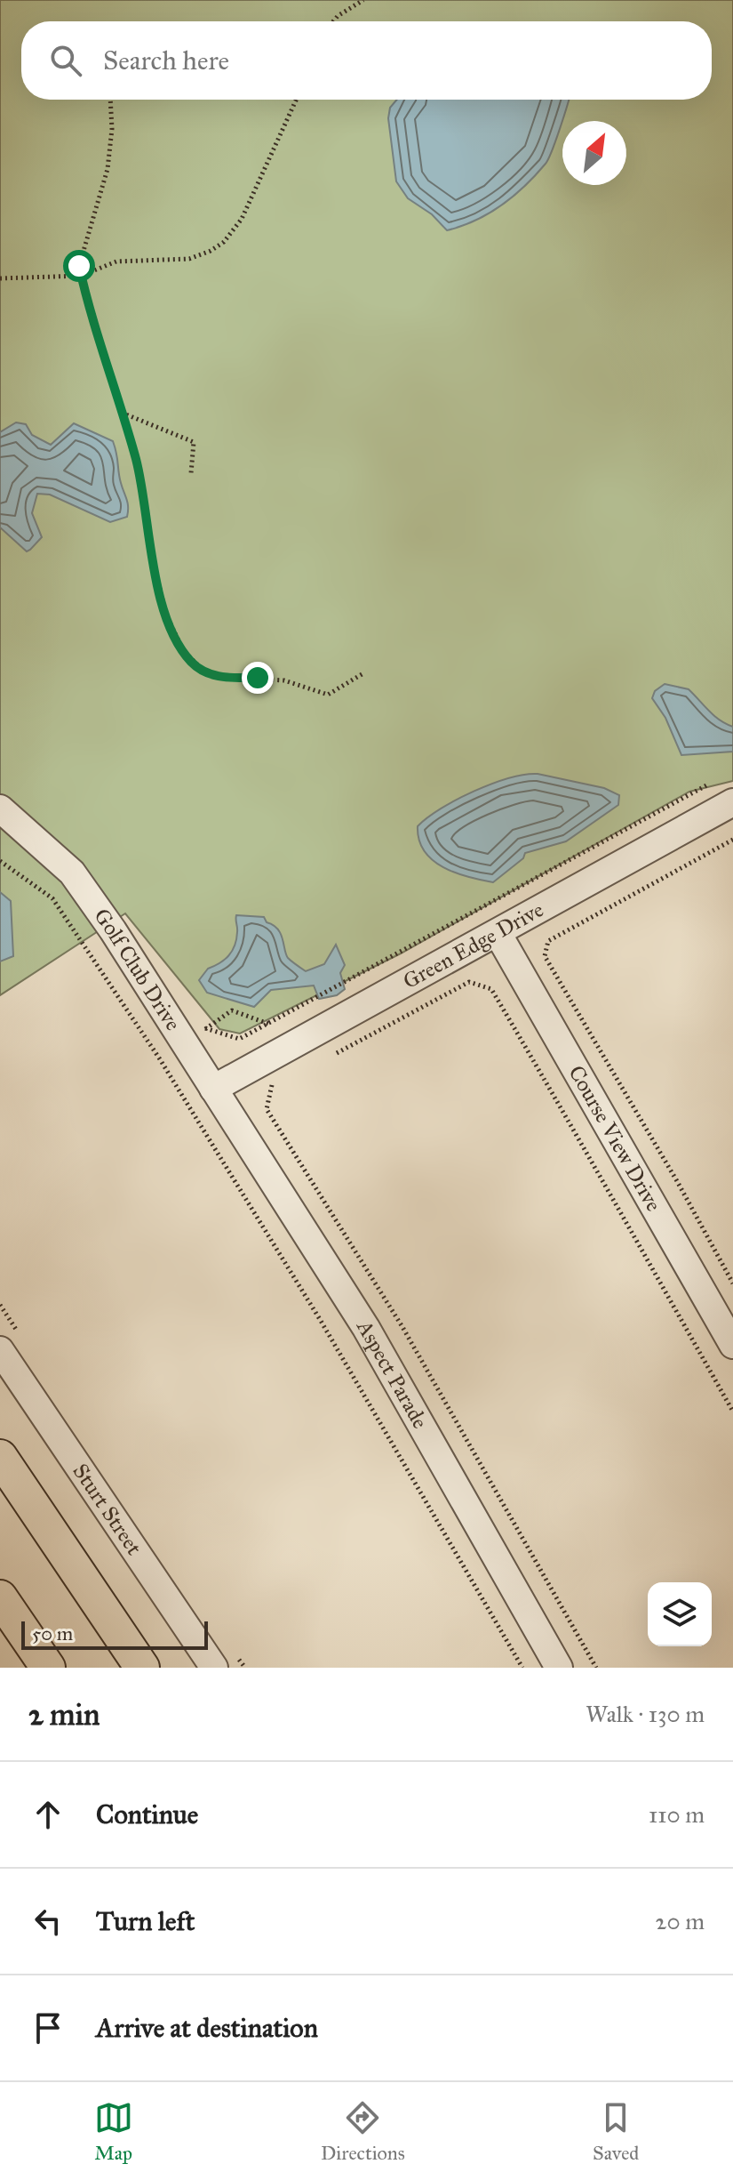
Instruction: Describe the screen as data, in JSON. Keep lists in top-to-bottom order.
{
  "streets": {
    "street": [
      "Green Edge Drive",
      "Golf Club Drive",
      "Course View Drive",
      "Aspect Parade",
      "Sturt Street"
    ]
  },
  "crossings": [
    ["Green Edge Drive", "Golf Club Drive"],
    ["Green Edge Drive", "Course View Drive"],
    ["Green Edge Drive", "Aspect Parade"],
    ["Golf Club Drive", "Aspect Parade"]
  ],
  "scale_bar": "50 m",
  "north": "top right",
  "page": {
    "search": "Search here",
    "scale": "50 m",
    "heading": ["2 min", "Walk · 130 m"],
    "list": [
      ["Continue", "110 m"],
      ["Turn left", "20 m"],
      "Arrive at destination"
    ],
    "nav": ["Map", "Directions", "Saved"]
  }
}
